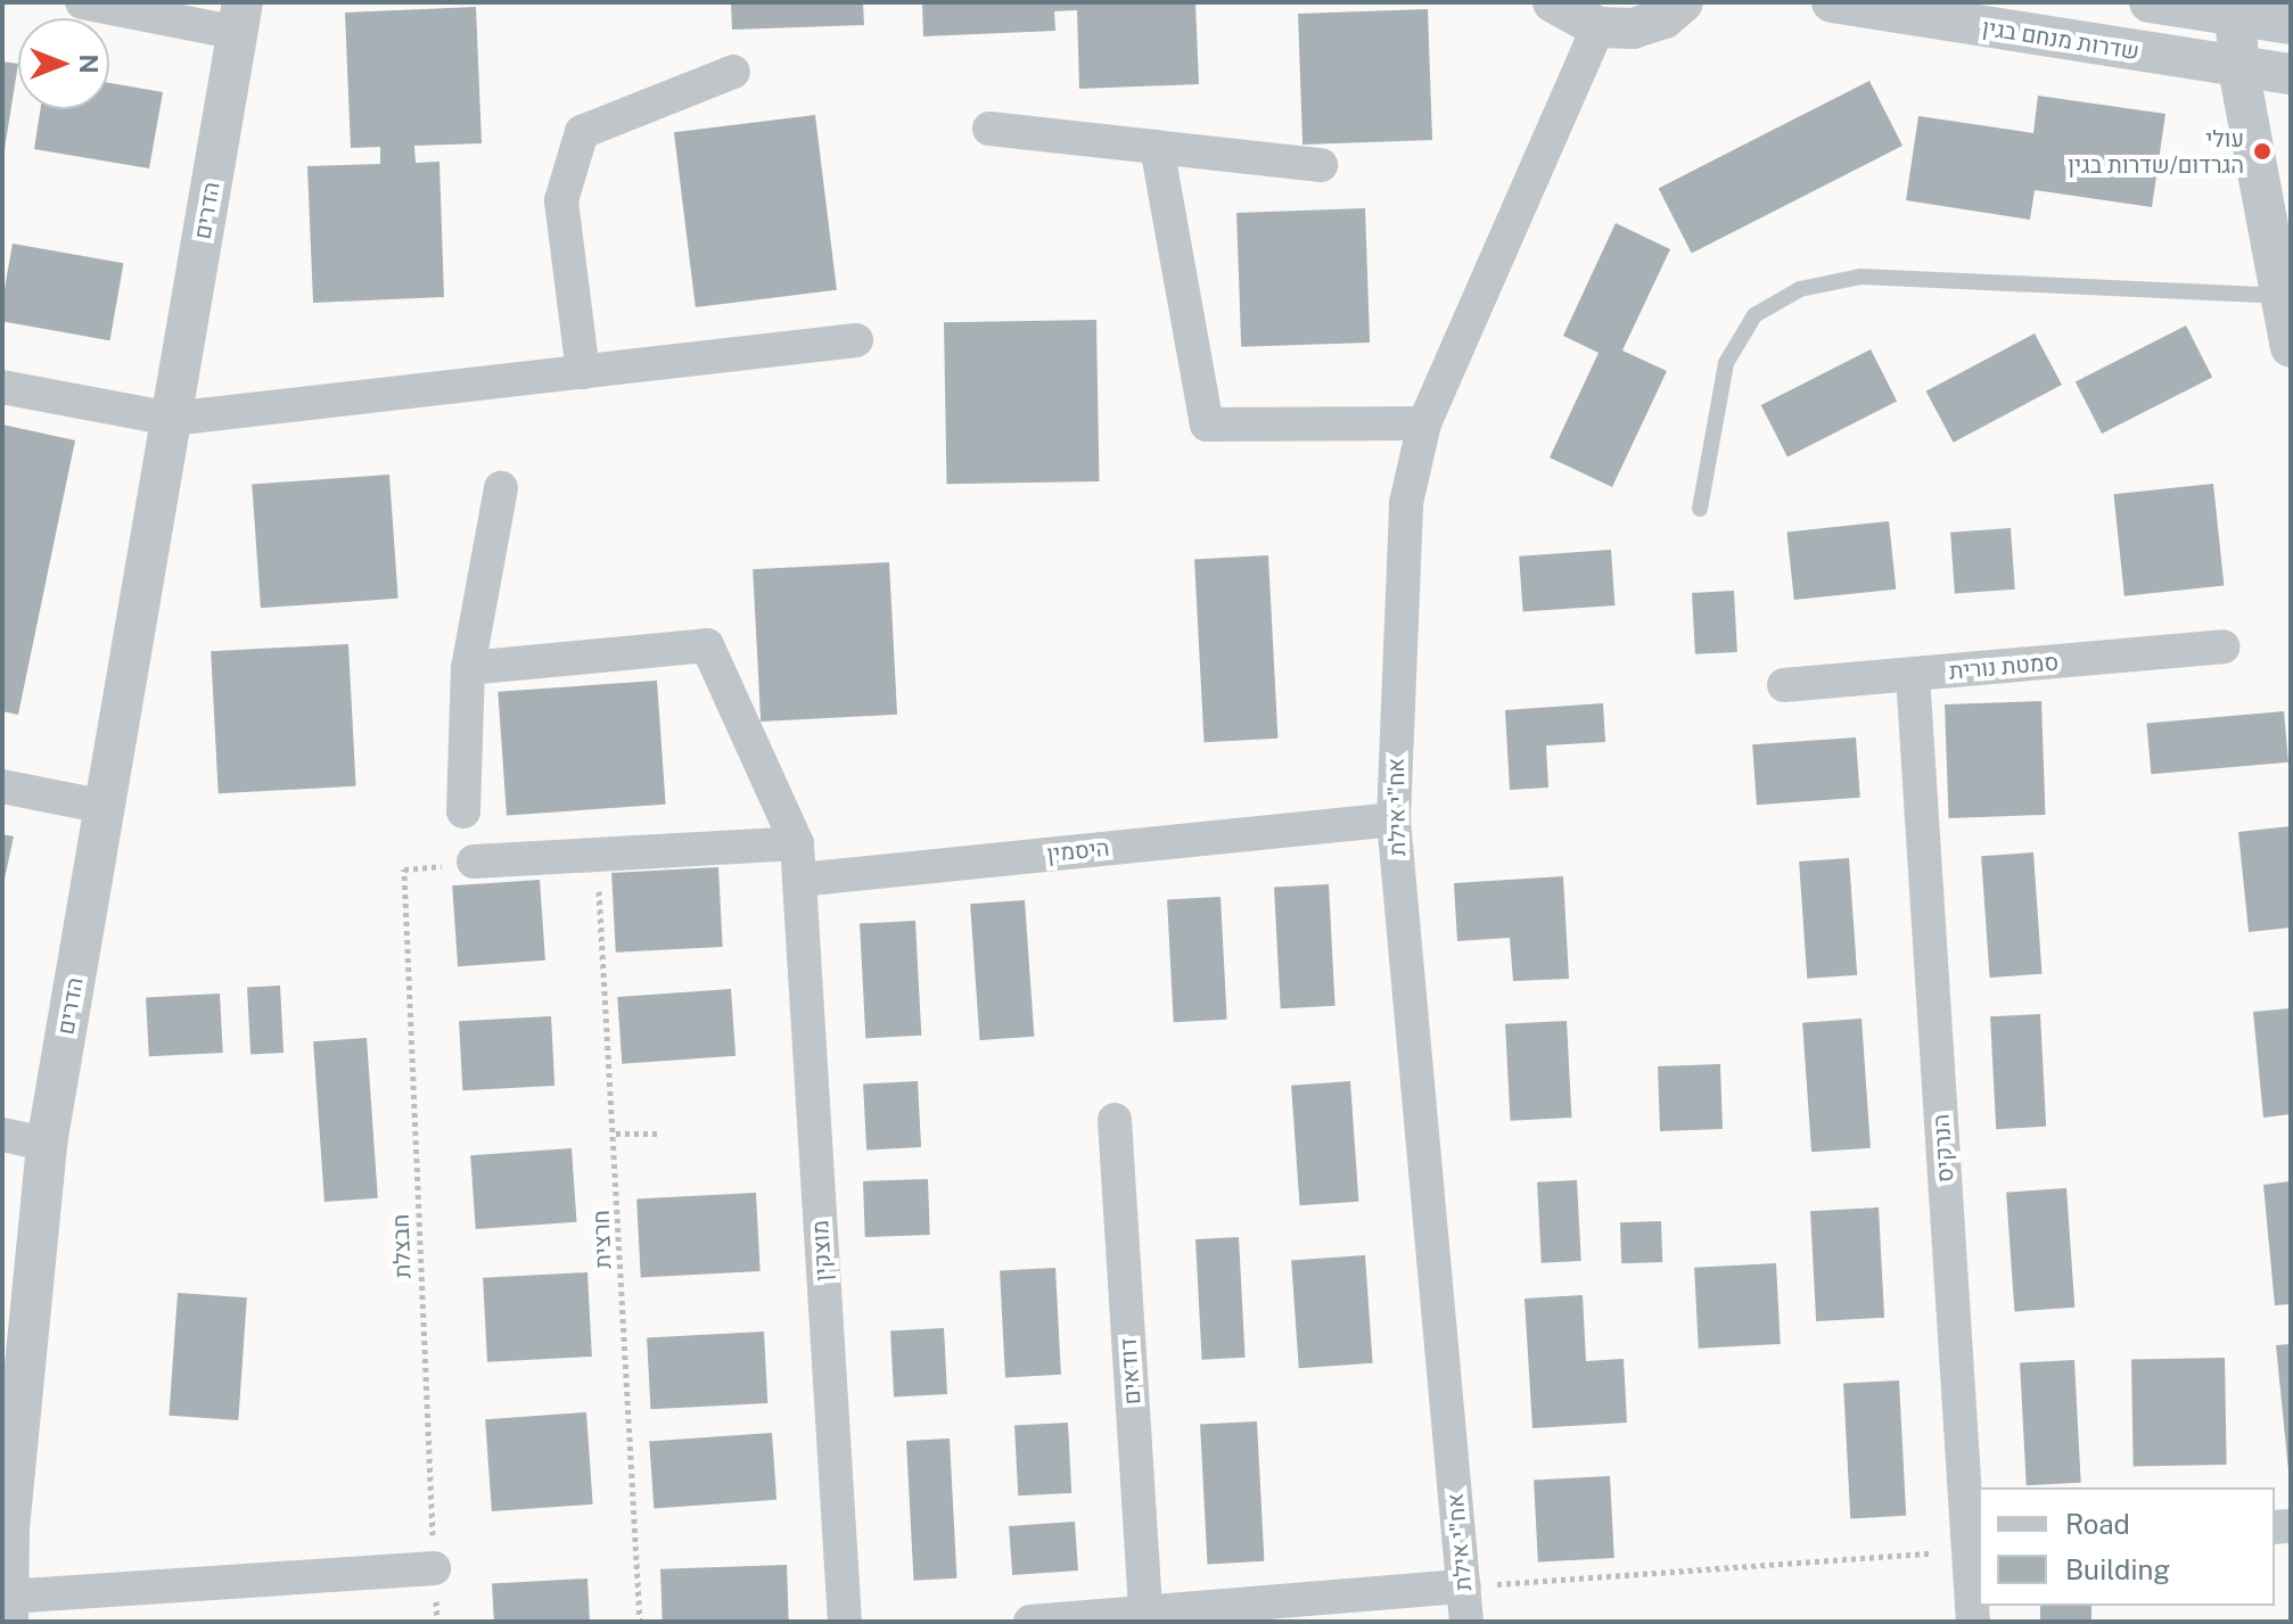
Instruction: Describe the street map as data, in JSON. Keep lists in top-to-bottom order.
{
  "streets": {
    "street": [
      "שדרות מנחם בגין",
      "הדרים",
      "סמטת נורית",
      "אח\"י אילת",
      "היסמין",
      "הנרקיס",
      "מוצקין",
      "דודאים"
    ],
    "path": ["חרצית", "חבצלת"]
  },
  "crossings": [
    ["הדרים", "חבצלת"],
    ["סמטת נורית", "הנרקיס"],
    ["אח\"י אילת", "היסמין"],
    ["היסמין", "מוצקין"]
  ],
  "places": ["עולי הגרדום/שדרות בגין"],
  "legend": ["Road", "Building"],
  "north": "right"
}
